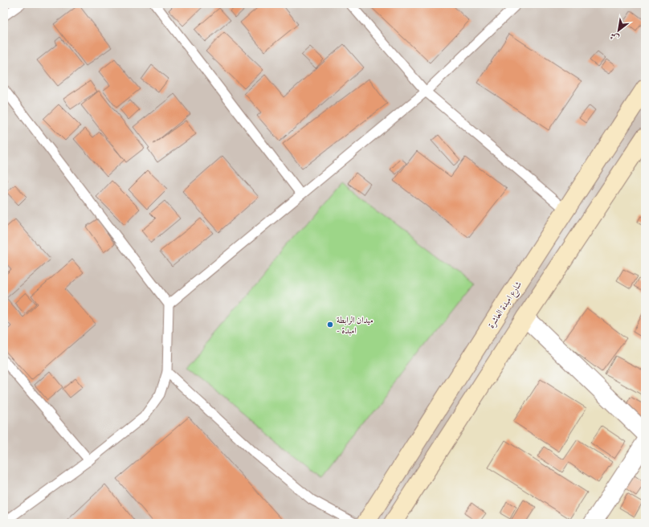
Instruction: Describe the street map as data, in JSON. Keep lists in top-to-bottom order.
{
  "streets": {
    "main road": ["شارع امبدة العاشرة"]
  },
  "places": ["ميدان الرابطة - امبدة"],
  "north": "bottom left"
}
